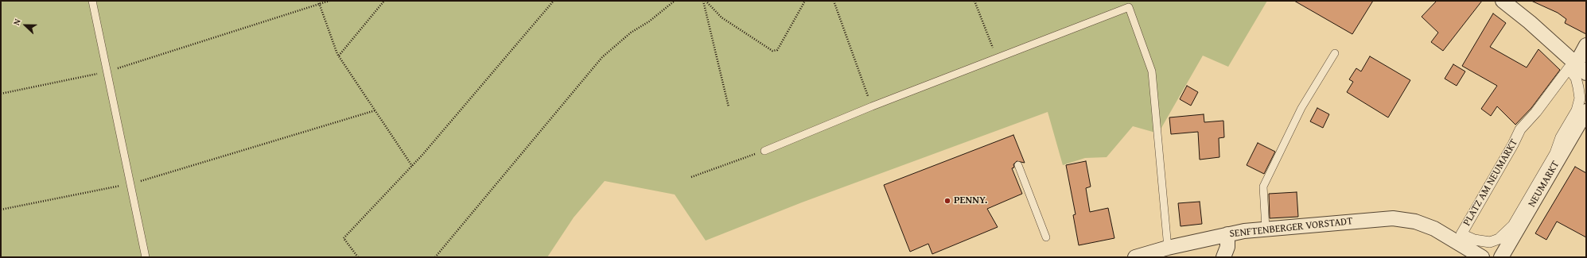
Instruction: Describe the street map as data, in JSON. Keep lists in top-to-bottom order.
{
  "streets": {
    "street": ["PLATZ AM NEUMARKT", "NEUMARKT", "SENFTENBERGER VORSTADT"]
  },
  "places": ["PENNY."],
  "north": "left"
}
